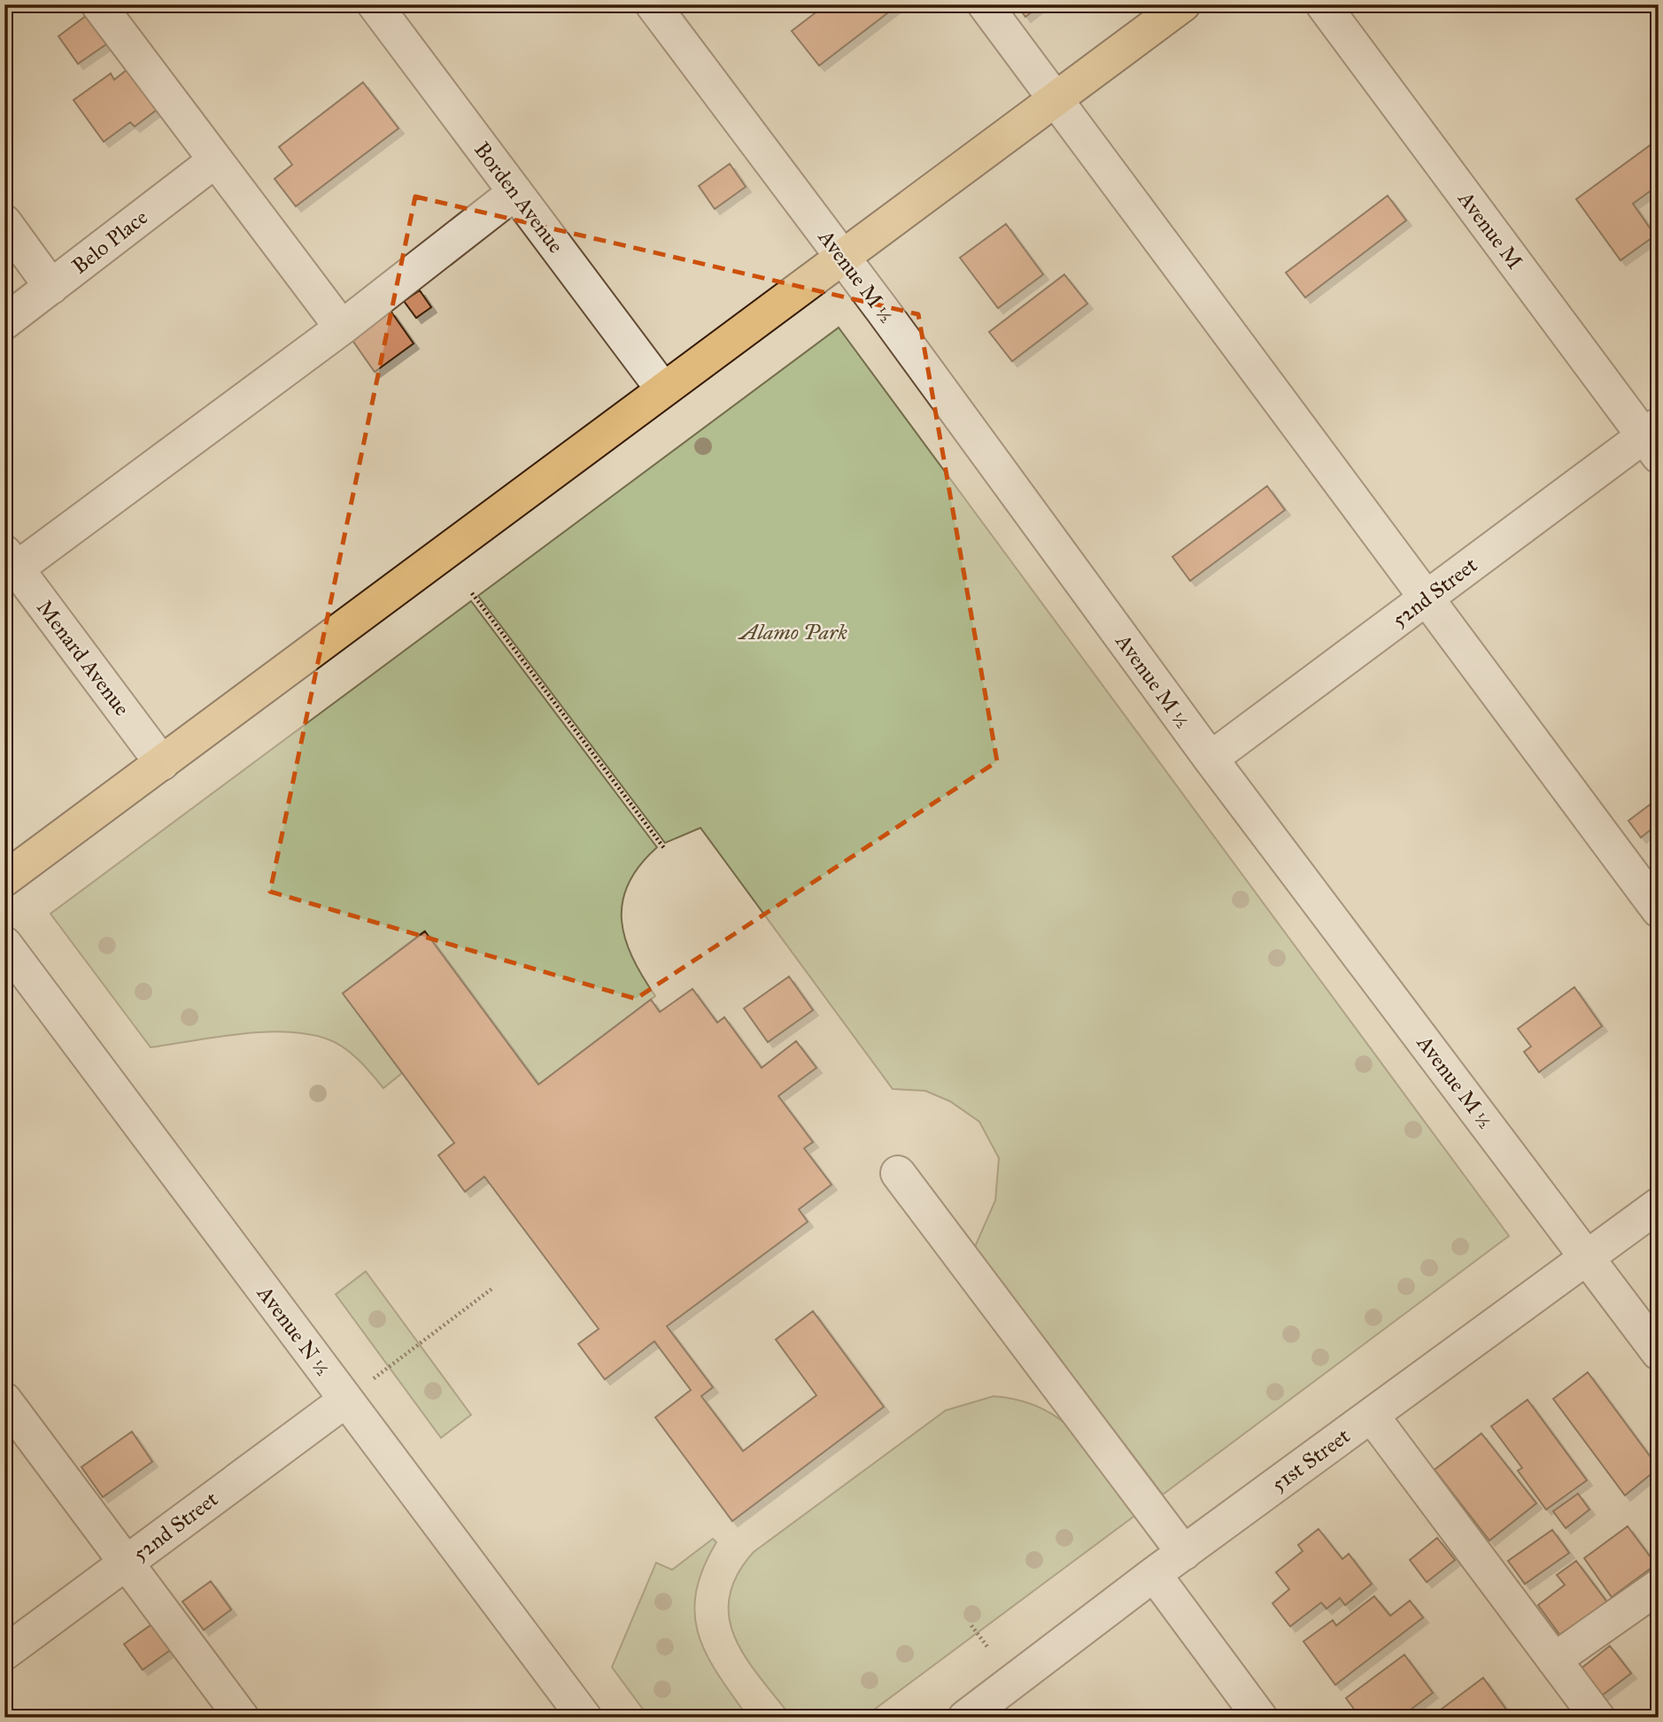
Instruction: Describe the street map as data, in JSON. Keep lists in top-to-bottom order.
{
  "streets": {
    "street": [
      "Borden Avenue",
      "Avenue M",
      "Belo Place",
      "Avenue M ½",
      "52nd Street",
      "Menard Avenue",
      "Avenue N ½",
      "51st Street"
    ]
  },
  "crossings": [
    ["Avenue M", "52nd Street"],
    ["Avenue M ½", "52nd Street"],
    ["Avenue M ½", "51st Street"],
    ["52nd Street", "Avenue N ½"]
  ],
  "parks": ["Alamo Park"]
}
